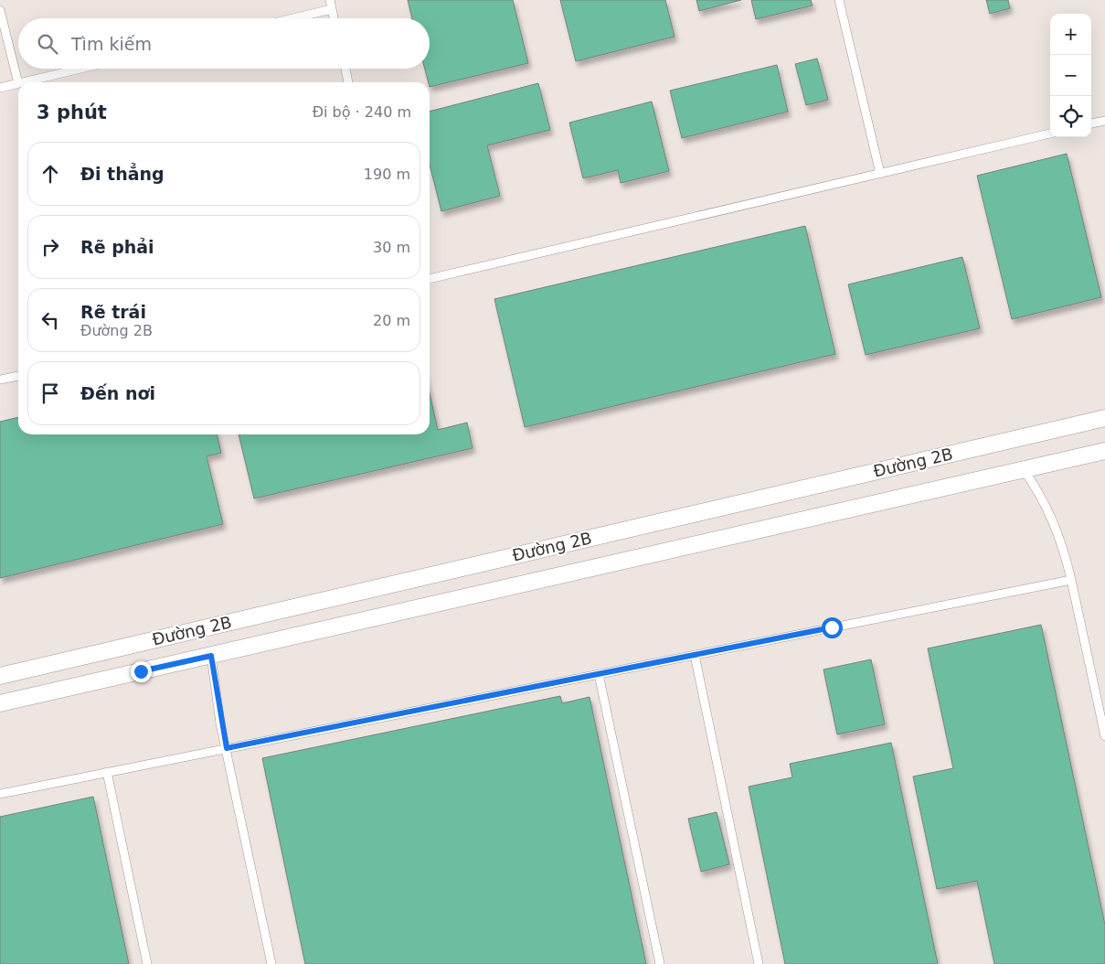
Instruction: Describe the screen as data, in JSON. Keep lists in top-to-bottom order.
{
  "streets": {
    "street": ["Đường 2B"]
  },
  "page": {
    "map_buttons": ["+", "−"],
    "search": "Tìm kiếm",
    "heading": ["3 phút", "Đi bộ · 240 m"],
    "list": [
      ["Đi thẳng", "190 m"],
      ["Rẽ phải", "30 m"],
      ["Rẽ trái", "Đường 2B", "20 m"],
      "Đến nơi"
    ]
  }
}
